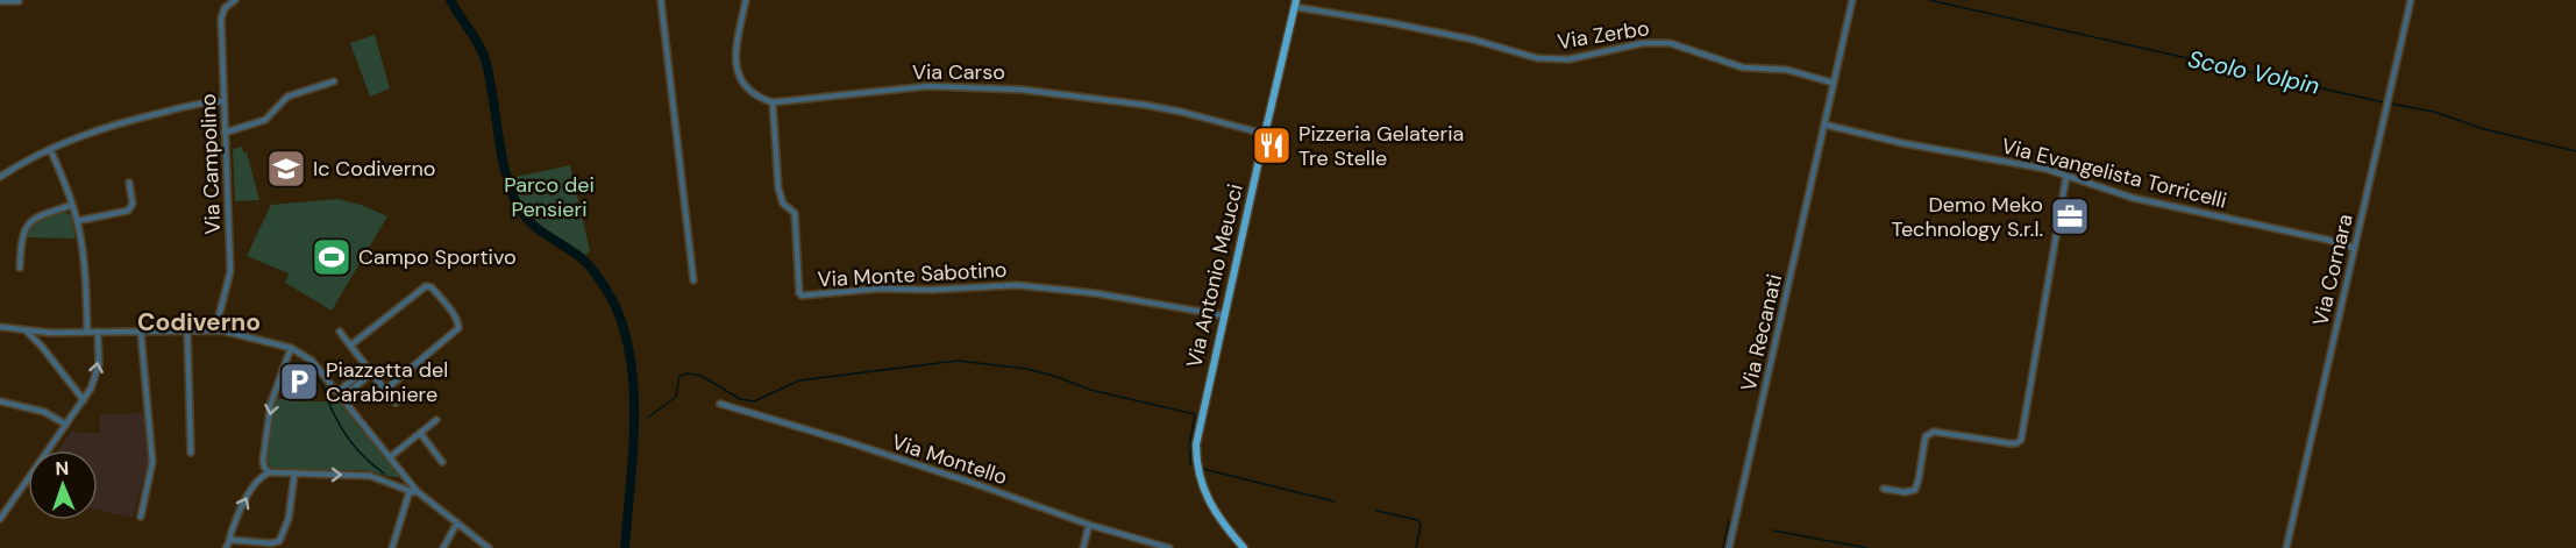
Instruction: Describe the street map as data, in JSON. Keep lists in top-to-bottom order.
{
  "streets": {
    "main road": ["Via Antonio Meucci"],
    "street": [
      "Via Zerbo",
      "Via Carso",
      "Via Campolino",
      "Via Evangelista Torricelli",
      "Via Cornara",
      "Via Monte Sabotino",
      "Via Recanati",
      "Via Montello"
    ]
  },
  "crossings": [
    ["Via Zerbo", "Via Antonio Meucci"],
    ["Via Zerbo", "Via Recanati"],
    ["Via Carso", "Via Monte Sabotino"],
    ["Via Carso", "Via Antonio Meucci"],
    ["Via Evangelista Torricelli", "Via Cornara"],
    ["Via Evangelista Torricelli", "Via Recanati"],
    ["Via Monte Sabotino", "Via Antonio Meucci"]
  ],
  "districts": ["Codiverno"],
  "water": ["Scolo Volpin"],
  "parks": ["Parco dei Pensieri"],
  "places": {
    "restaurant": ["Pizzeria Gelateria Tre Stelle"],
    "school or university": ["Ic Codiverno"],
    "office": ["Demo Meko Technology S.r.l."],
    "sports": ["Campo Sportivo"],
    "parking": ["Piazzetta del Carabiniere"]
  },
  "north": "top"
}
